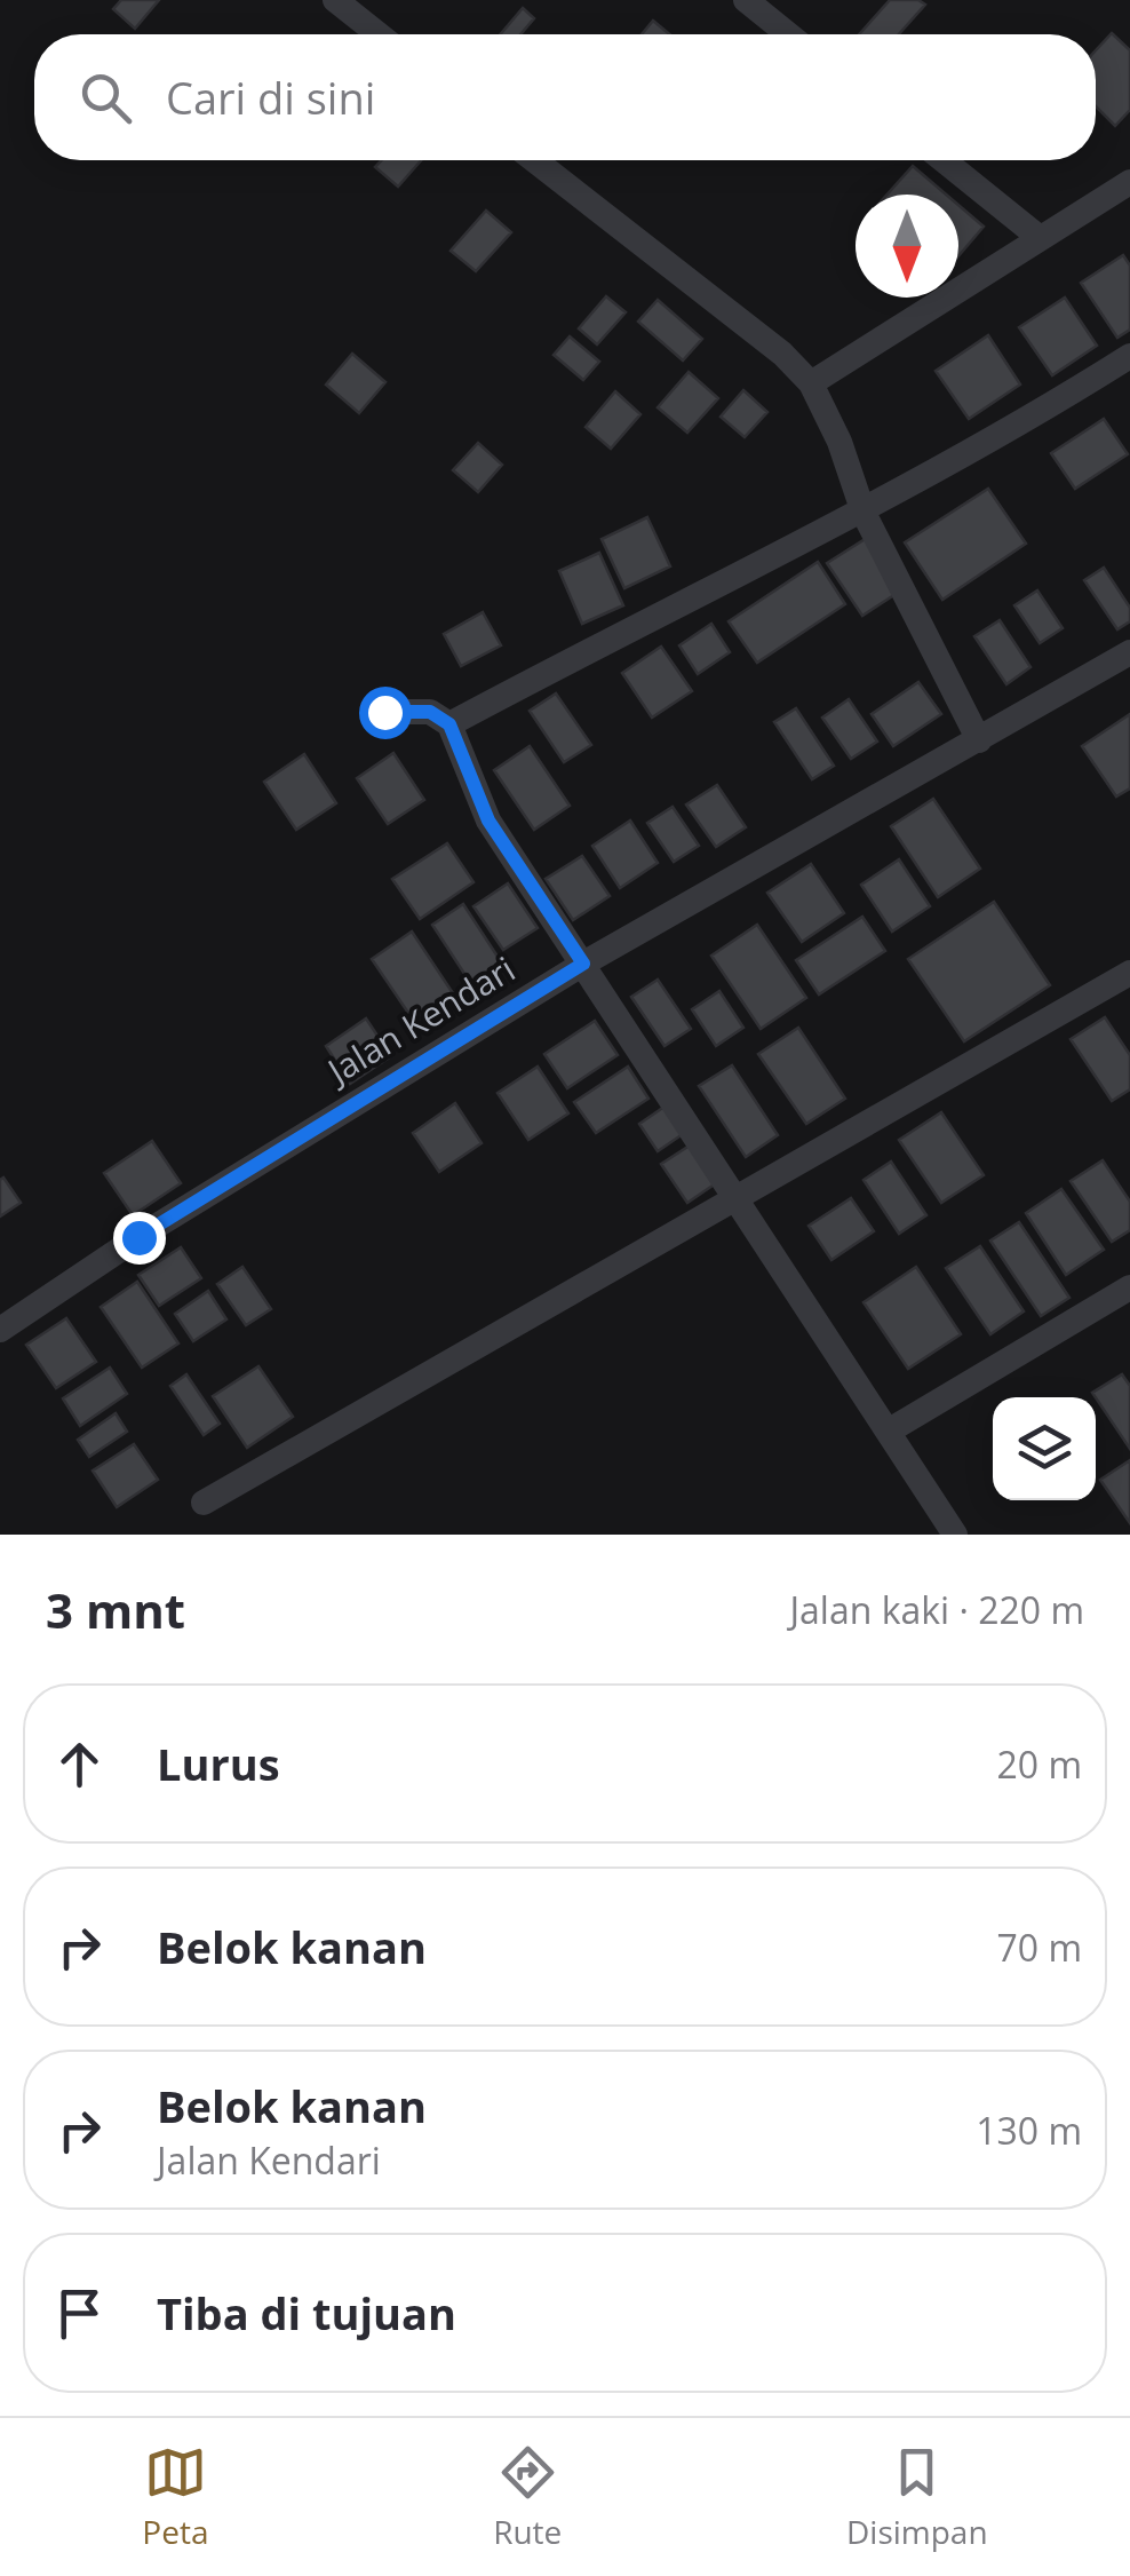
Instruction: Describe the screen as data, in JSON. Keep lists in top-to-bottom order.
{
  "streets": {
    "street": ["Jalan Kendari"]
  },
  "north": "bottom",
  "page": {
    "search": "Cari di sini",
    "heading": ["3 mnt", "Jalan kaki · 220 m"],
    "list": [
      ["Lurus", "20 m"],
      ["Belok kanan", "70 m"],
      ["Belok kanan", "Jalan Kendari", "130 m"],
      "Tiba di tujuan"
    ],
    "nav": ["Peta", "Rute", "Disimpan"]
  }
}
